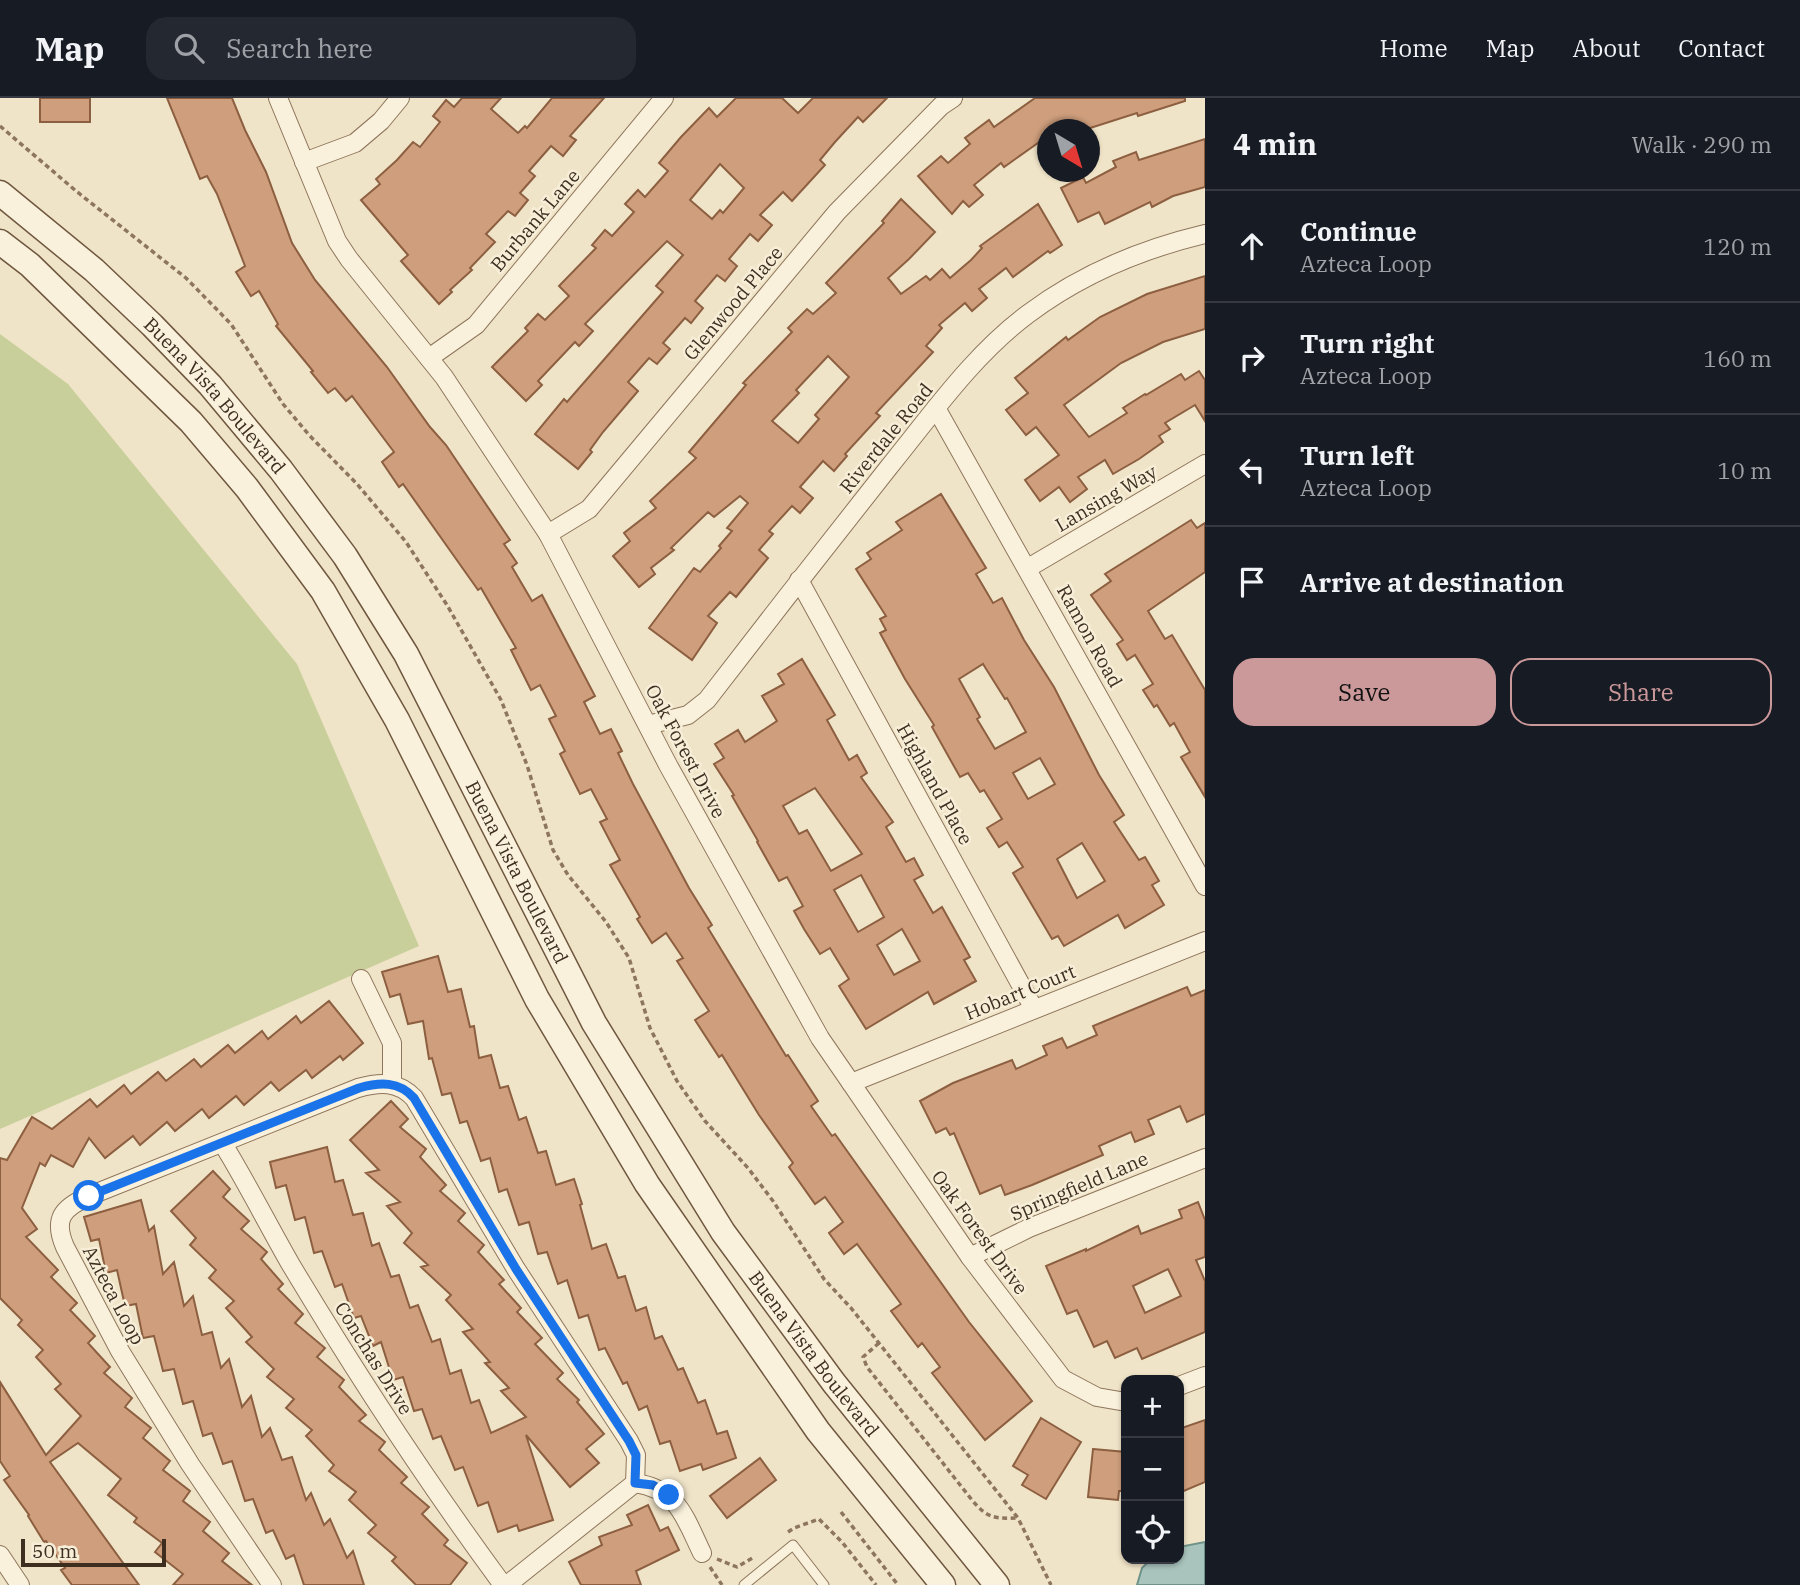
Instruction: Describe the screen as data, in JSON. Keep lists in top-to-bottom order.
{
  "streets": {
    "main road": ["Buena Vista Boulevard"],
    "street": [
      "Burbank Lane",
      "Glenwood Place",
      "Riverdale Road",
      "Lansing Way",
      "Ramon Road",
      "Oak Forest Drive",
      "Highland Place",
      "Hobart Court",
      "Springfield Lane",
      "Azteca Loop",
      "Conchas Drive"
    ]
  },
  "crossings": [
    ["Burbank Lane", "Oak Forest Drive"],
    ["Glenwood Place", "Oak Forest Drive"],
    ["Riverdale Road", "Ramon Road"],
    ["Riverdale Road", "Oak Forest Drive"],
    ["Riverdale Road", "Highland Place"],
    ["Lansing Way", "Ramon Road"],
    ["Oak Forest Drive", "Hobart Court"],
    ["Oak Forest Drive", "Springfield Lane"],
    ["Highland Place", "Hobart Court"],
    ["Azteca Loop", "Conchas Drive"]
  ],
  "scale_bar": "50 m",
  "north": "bottom right",
  "page": {
    "header": "Map",
    "search": "Search here",
    "nav": [
      "Home",
      "Map",
      "About",
      "Contact"
    ],
    "heading": ["4 min", "Walk · 290 m"],
    "list": [
      ["Continue", "Azteca Loop", "120 m"],
      ["Turn right", "Azteca Loop", "160 m"],
      ["Turn left", "Azteca Loop", "10 m"],
      "Arrive at destination"
    ],
    "buttons": ["Save", "Share"],
    "map_buttons": ["+", "−"],
    "scale": "50 m"
  }
}
